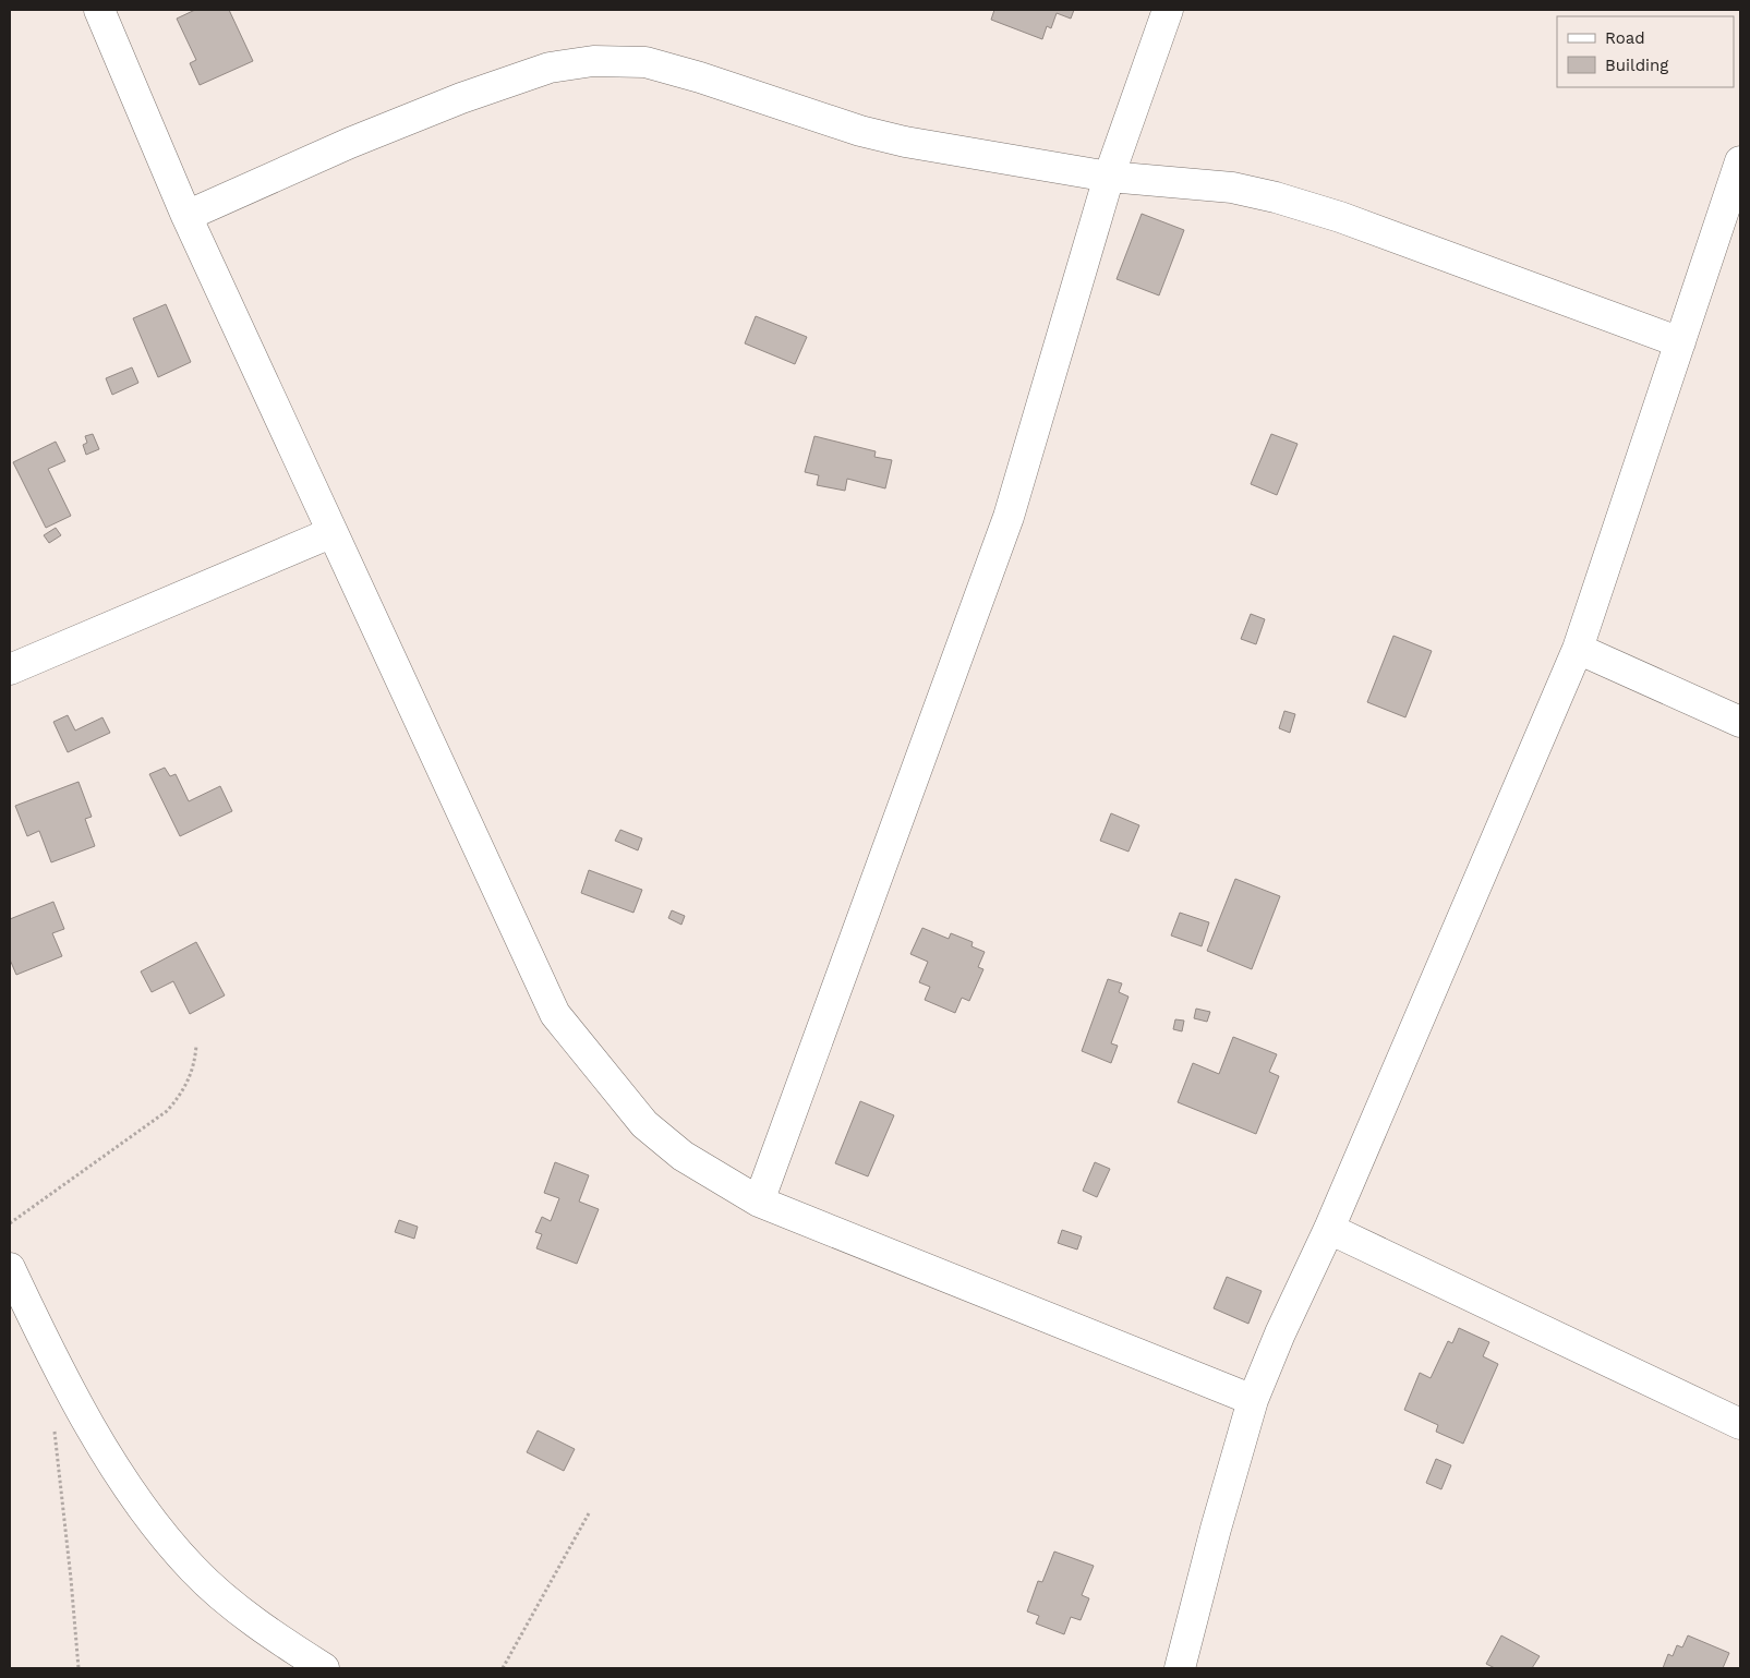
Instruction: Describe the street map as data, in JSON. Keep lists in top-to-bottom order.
{
  "legend": ["Road", "Building"]
}
